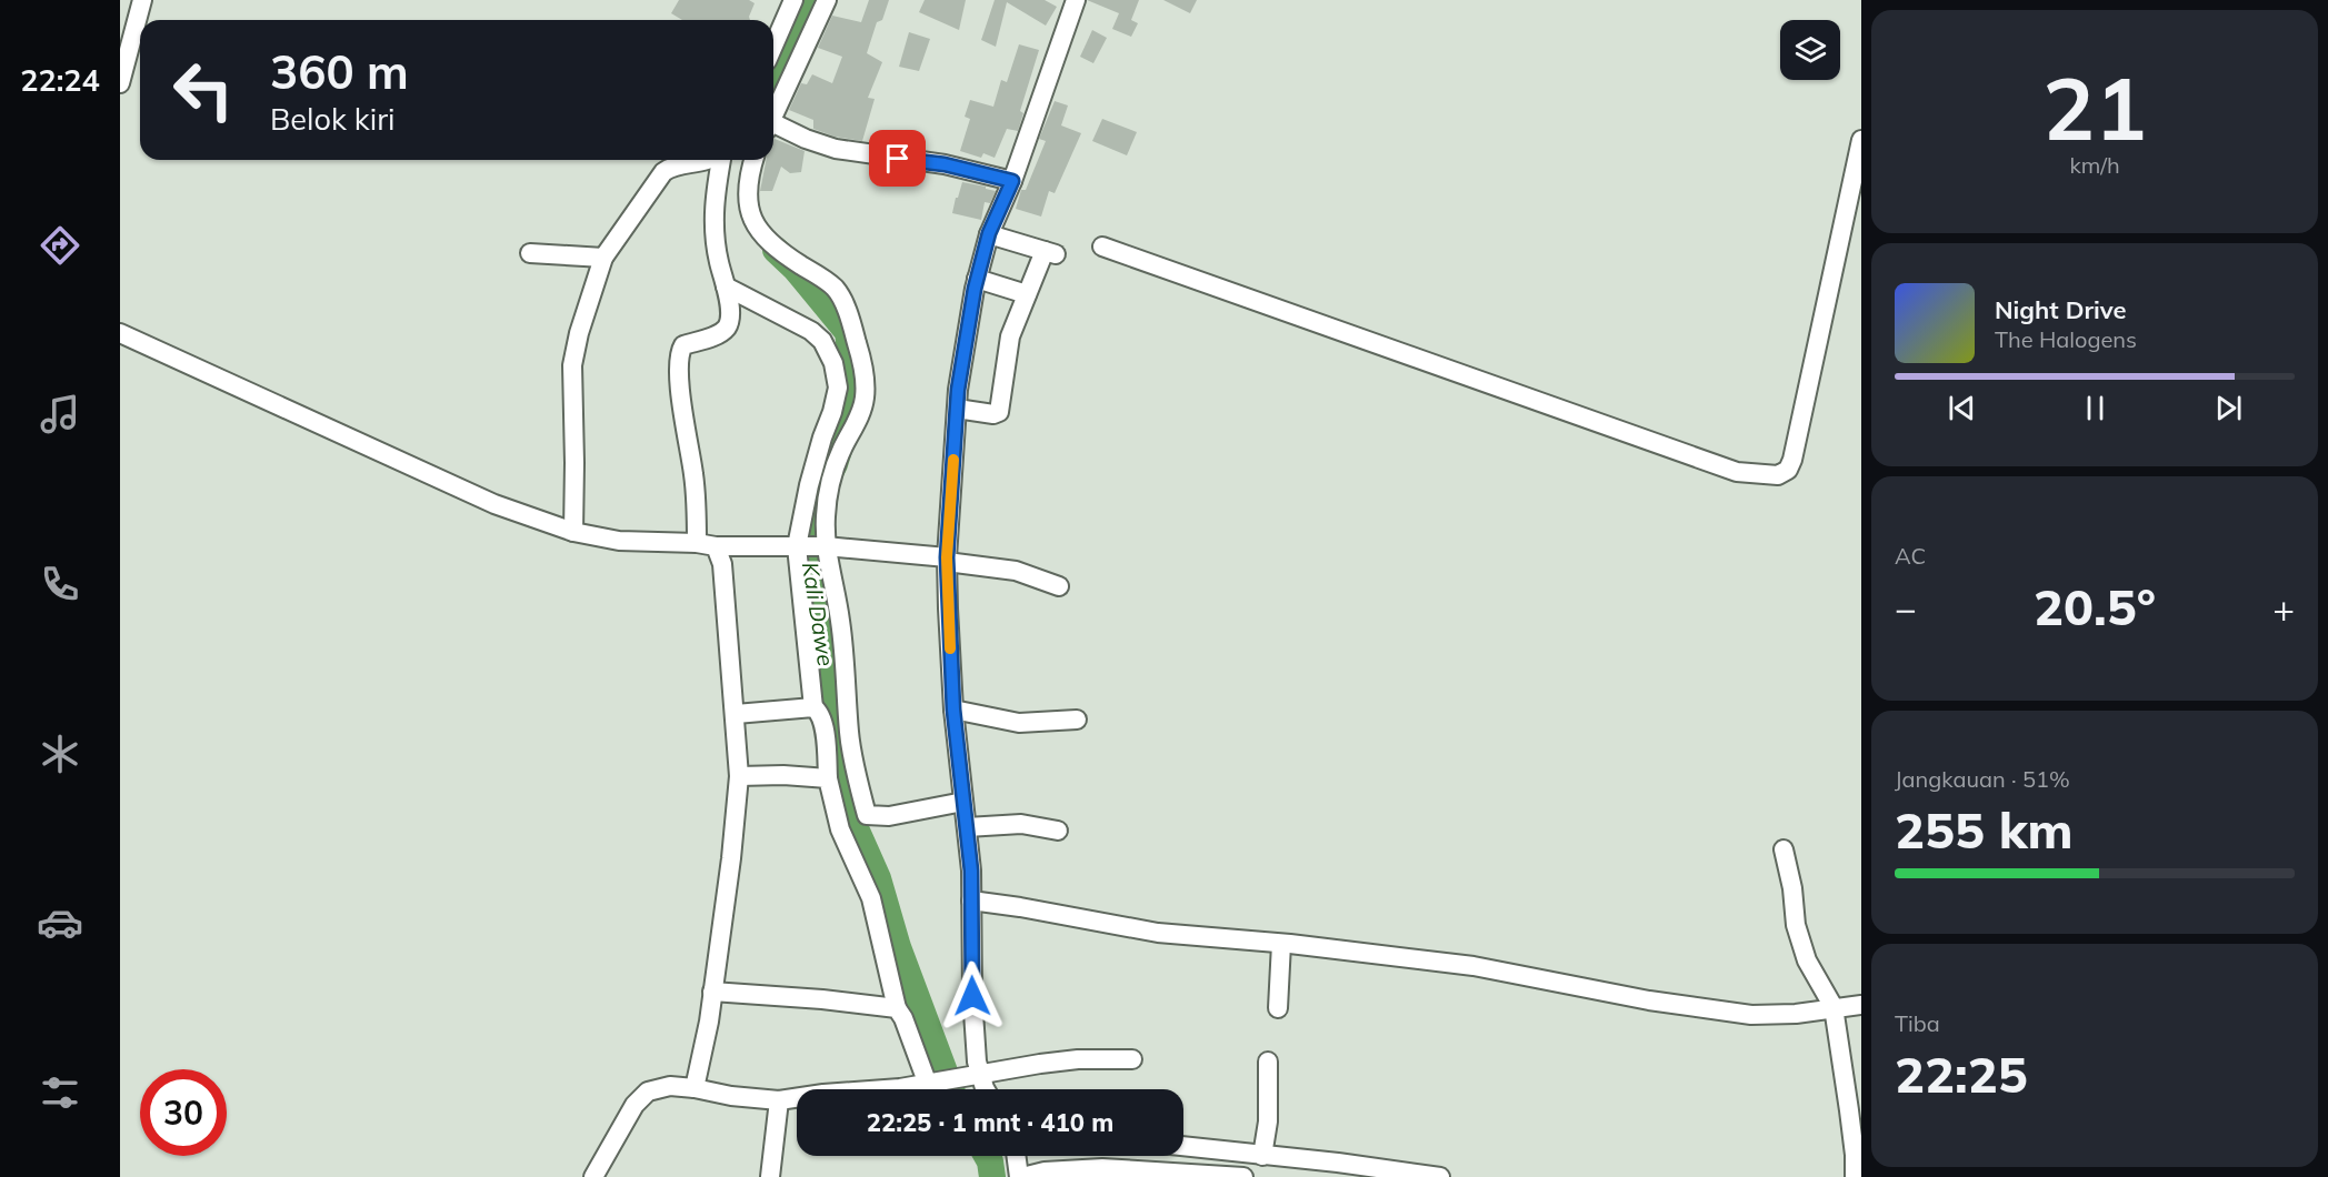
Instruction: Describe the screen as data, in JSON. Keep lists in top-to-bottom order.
{
  "water": ["Kali Dawe"],
  "page": {
    "tabs": "22:24",
    "tile": [
      ["21", "km/h"],
      "AC",
      ["Jangkauan · 51%", "255 km"],
      ["Tiba", "22:25"]
    ],
    "turn": ["360 m", "Belok kiri"],
    "song": ["Night Drive", "The Halogens"],
    "heat": ["−", "20.5°", "+"],
    "limit": "30",
    "trip": "22:25 · 1 mnt · 410 m"
  }
}
